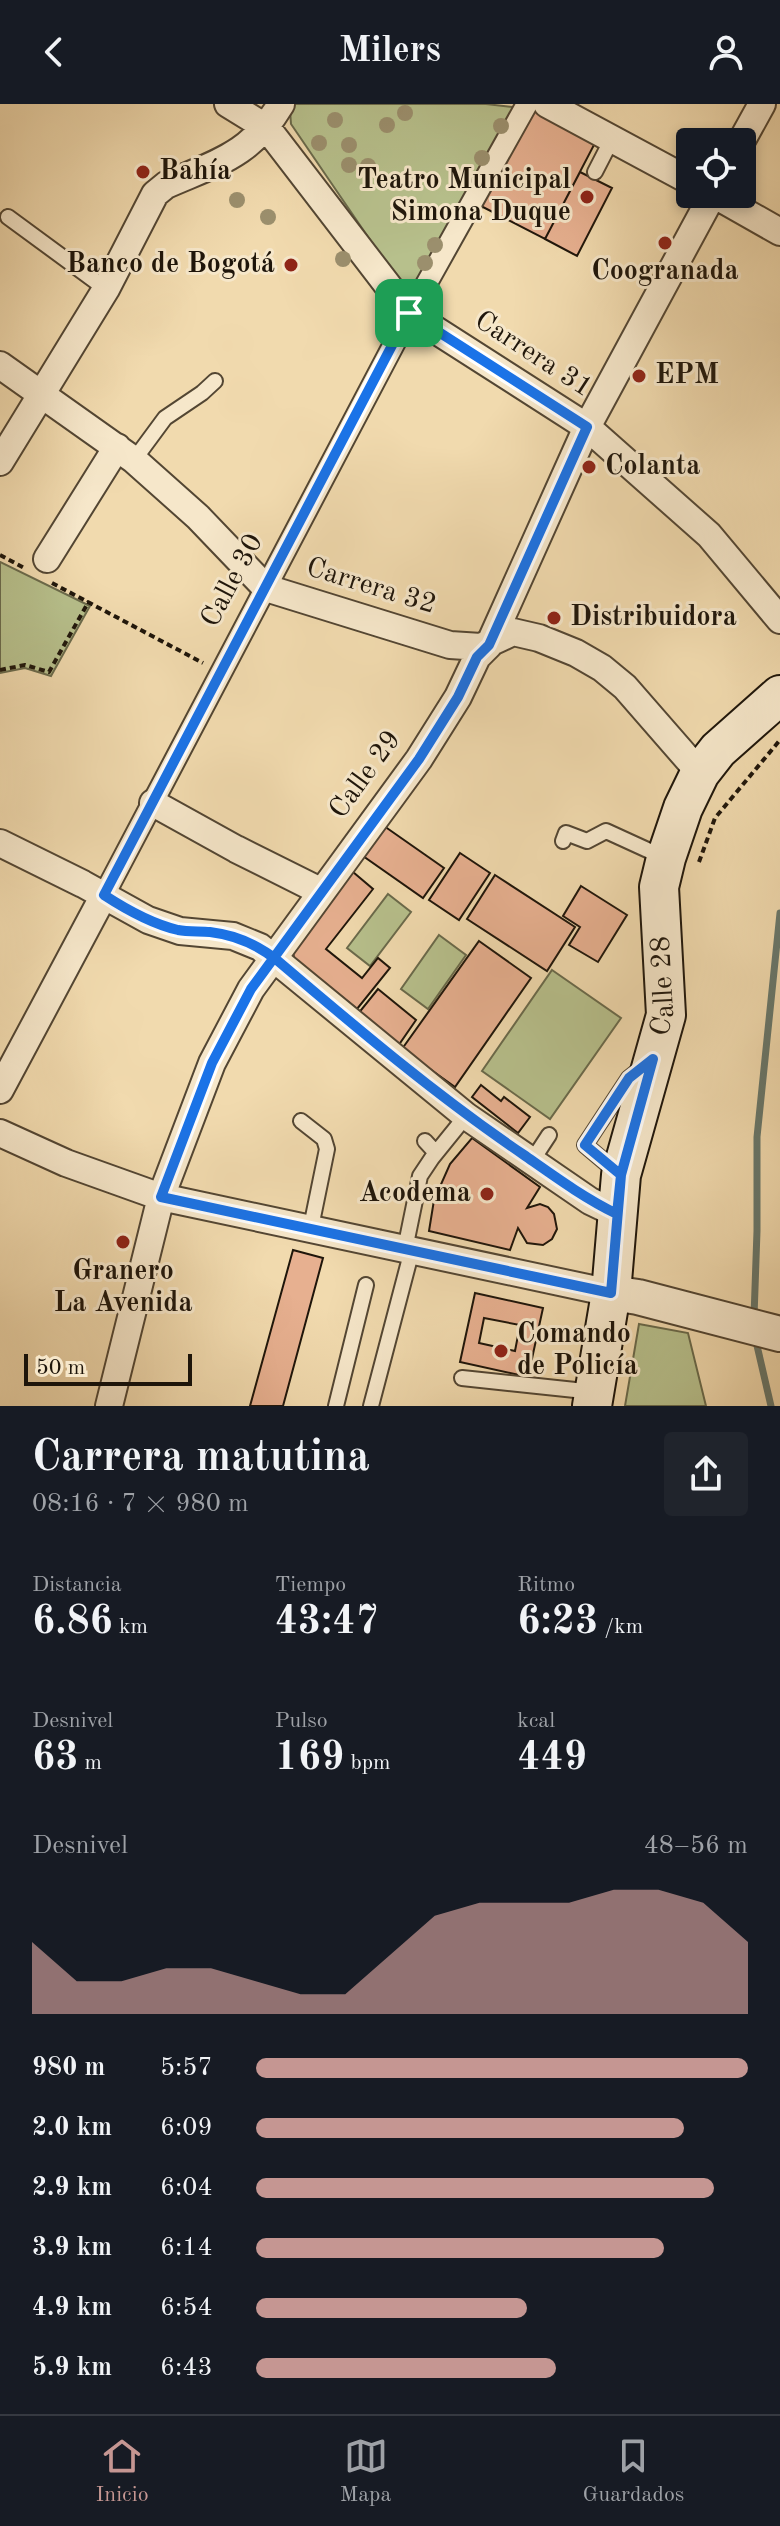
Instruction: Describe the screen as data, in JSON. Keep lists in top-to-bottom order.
{
  "streets": {
    "main road": ["Calle 28"],
    "street": [
      "Carrera 31",
      "Calle 30",
      "Carrera 32",
      "Calle 29"
    ]
  },
  "crossings": [
    ["Carrera 31", "Calle 30"],
    ["Carrera 31", "Calle 29"],
    ["Calle 30", "Carrera 32"],
    ["Carrera 32", "Calle 29"],
    ["Carrera 32", "Calle 28"]
  ],
  "places": [
    "Bahía",
    "Teatro Municipal Simona Duque",
    "Coogranada",
    "Banco de Bogotá",
    "EPM",
    "Colanta",
    "Distribuidora",
    "Acodema",
    "Granero La Avenida",
    "Comando de Policía"
  ],
  "scale_bar": "50 m",
  "page": {
    "header": "Milers",
    "scale": "50 m",
    "heading": ["Carrera matutina", "08:16 · 7 × 980 m"],
    "stats": [
      ["Distancia", "6.86 km"],
      ["Tiempo", "43:47"],
      ["Ritmo", "6:23 /km"],
      ["Desnivel", "63 m"],
      ["Pulso", "169 bpm"],
      ["kcal", "449"]
    ],
    "chart": ["Desnivel", "48–56 m"],
    "list": [
      {
        "name": "980 m",
        "note": "5:57"
      },
      {
        "name": "2.0 km",
        "note": "6:09"
      },
      {
        "name": "2.9 km",
        "note": "6:04"
      },
      {
        "name": "3.9 km",
        "note": "6:14"
      },
      {
        "name": "4.9 km",
        "note": "6:54"
      },
      {
        "name": "5.9 km",
        "note": "6:43"
      }
    ],
    "tabs": ["Inicio", "Mapa", "Guardados"]
  }
}
